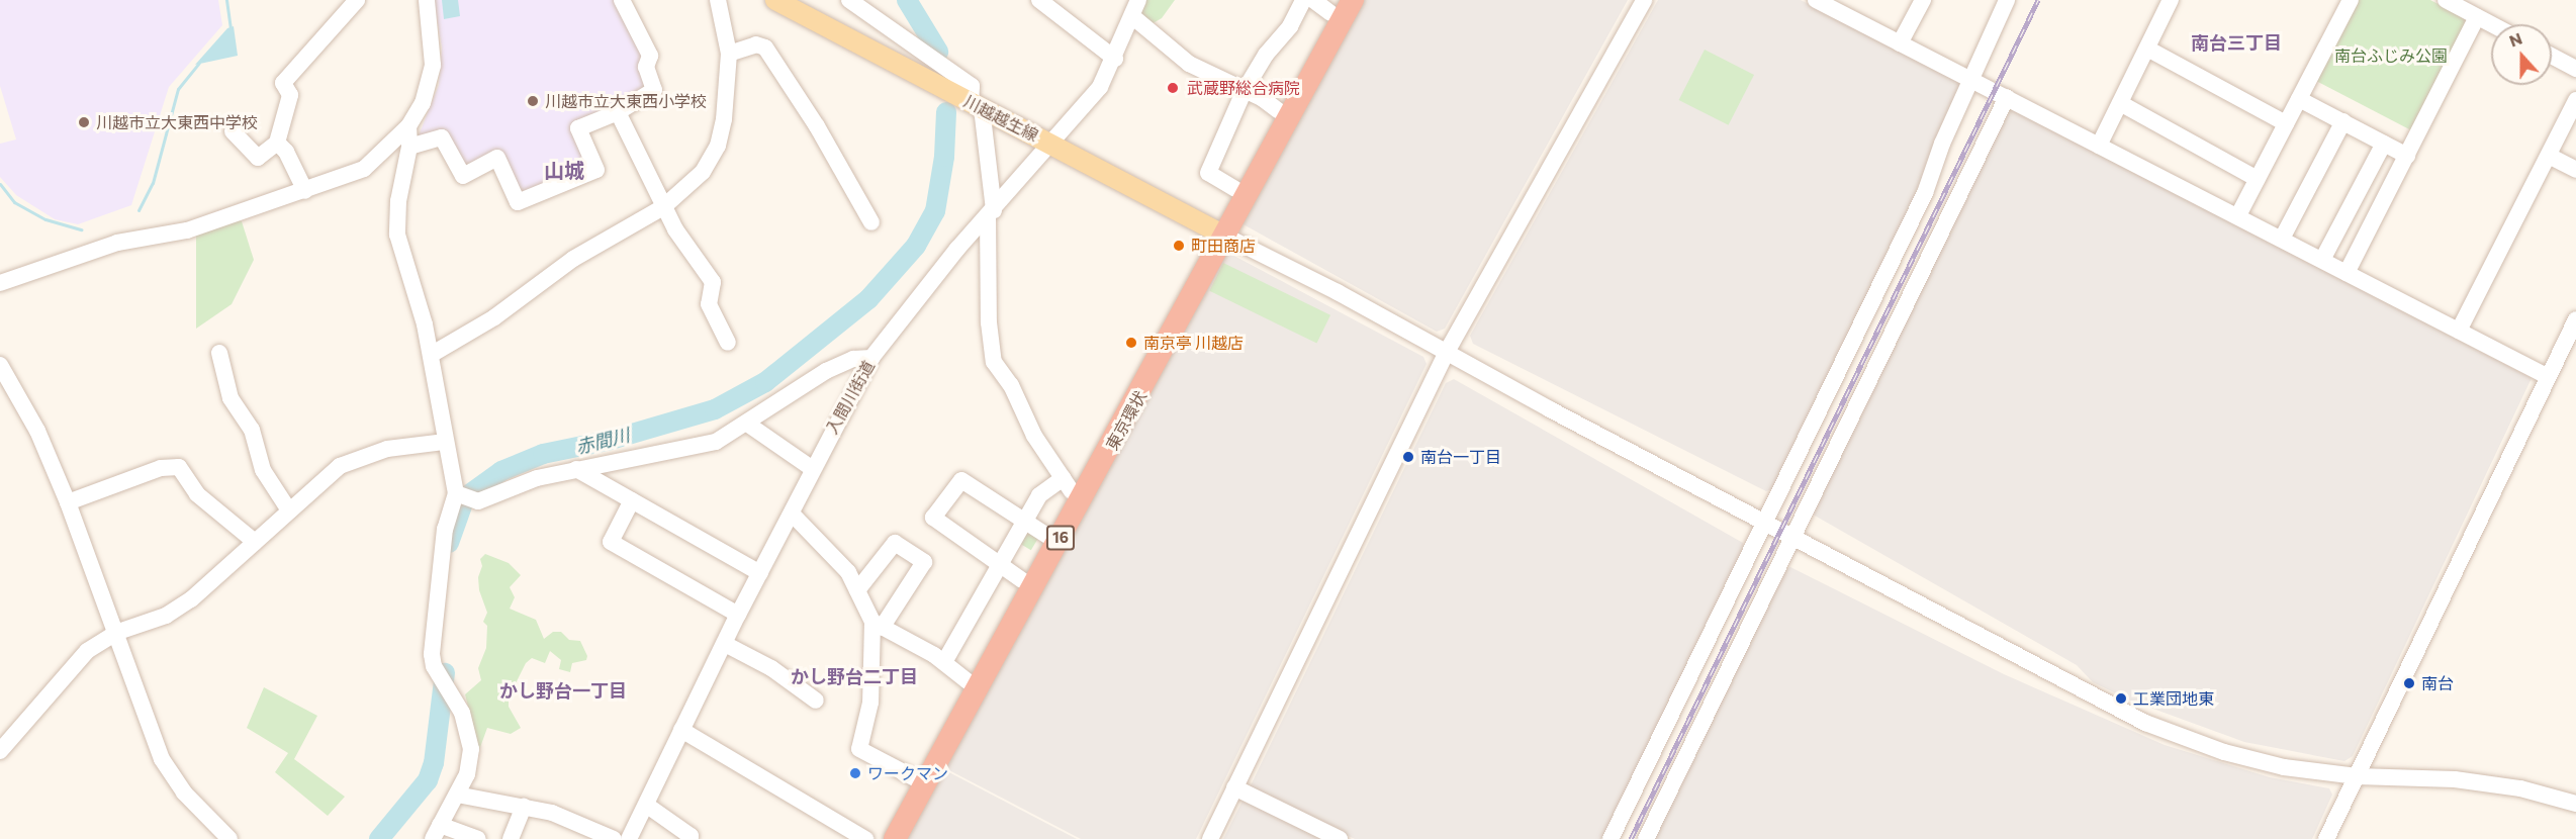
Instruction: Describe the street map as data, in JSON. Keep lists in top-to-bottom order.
{
  "streets": {
    "highway": ["東京環状", "16"],
    "main road": ["川越越生線"],
    "street": ["入間川街道"]
  },
  "crossings": [
    ["川越越生線", "入間川街道"],
    ["川越越生線", "東京環状"]
  ],
  "districts": [
    "南台三丁目",
    "山城",
    "かし野台二丁目",
    "かし野台一丁目"
  ],
  "water": ["赤間川"],
  "parks": ["南台ふじみ公園"],
  "places": [
    "武蔵野総合病院",
    "川越市立大東西小学校",
    "川越市立大東西中学校",
    "町田商店",
    "南京亭 川越店",
    "南台一丁目",
    "南台",
    "工業団地東",
    "ワークマン"
  ],
  "north": "top"
}
